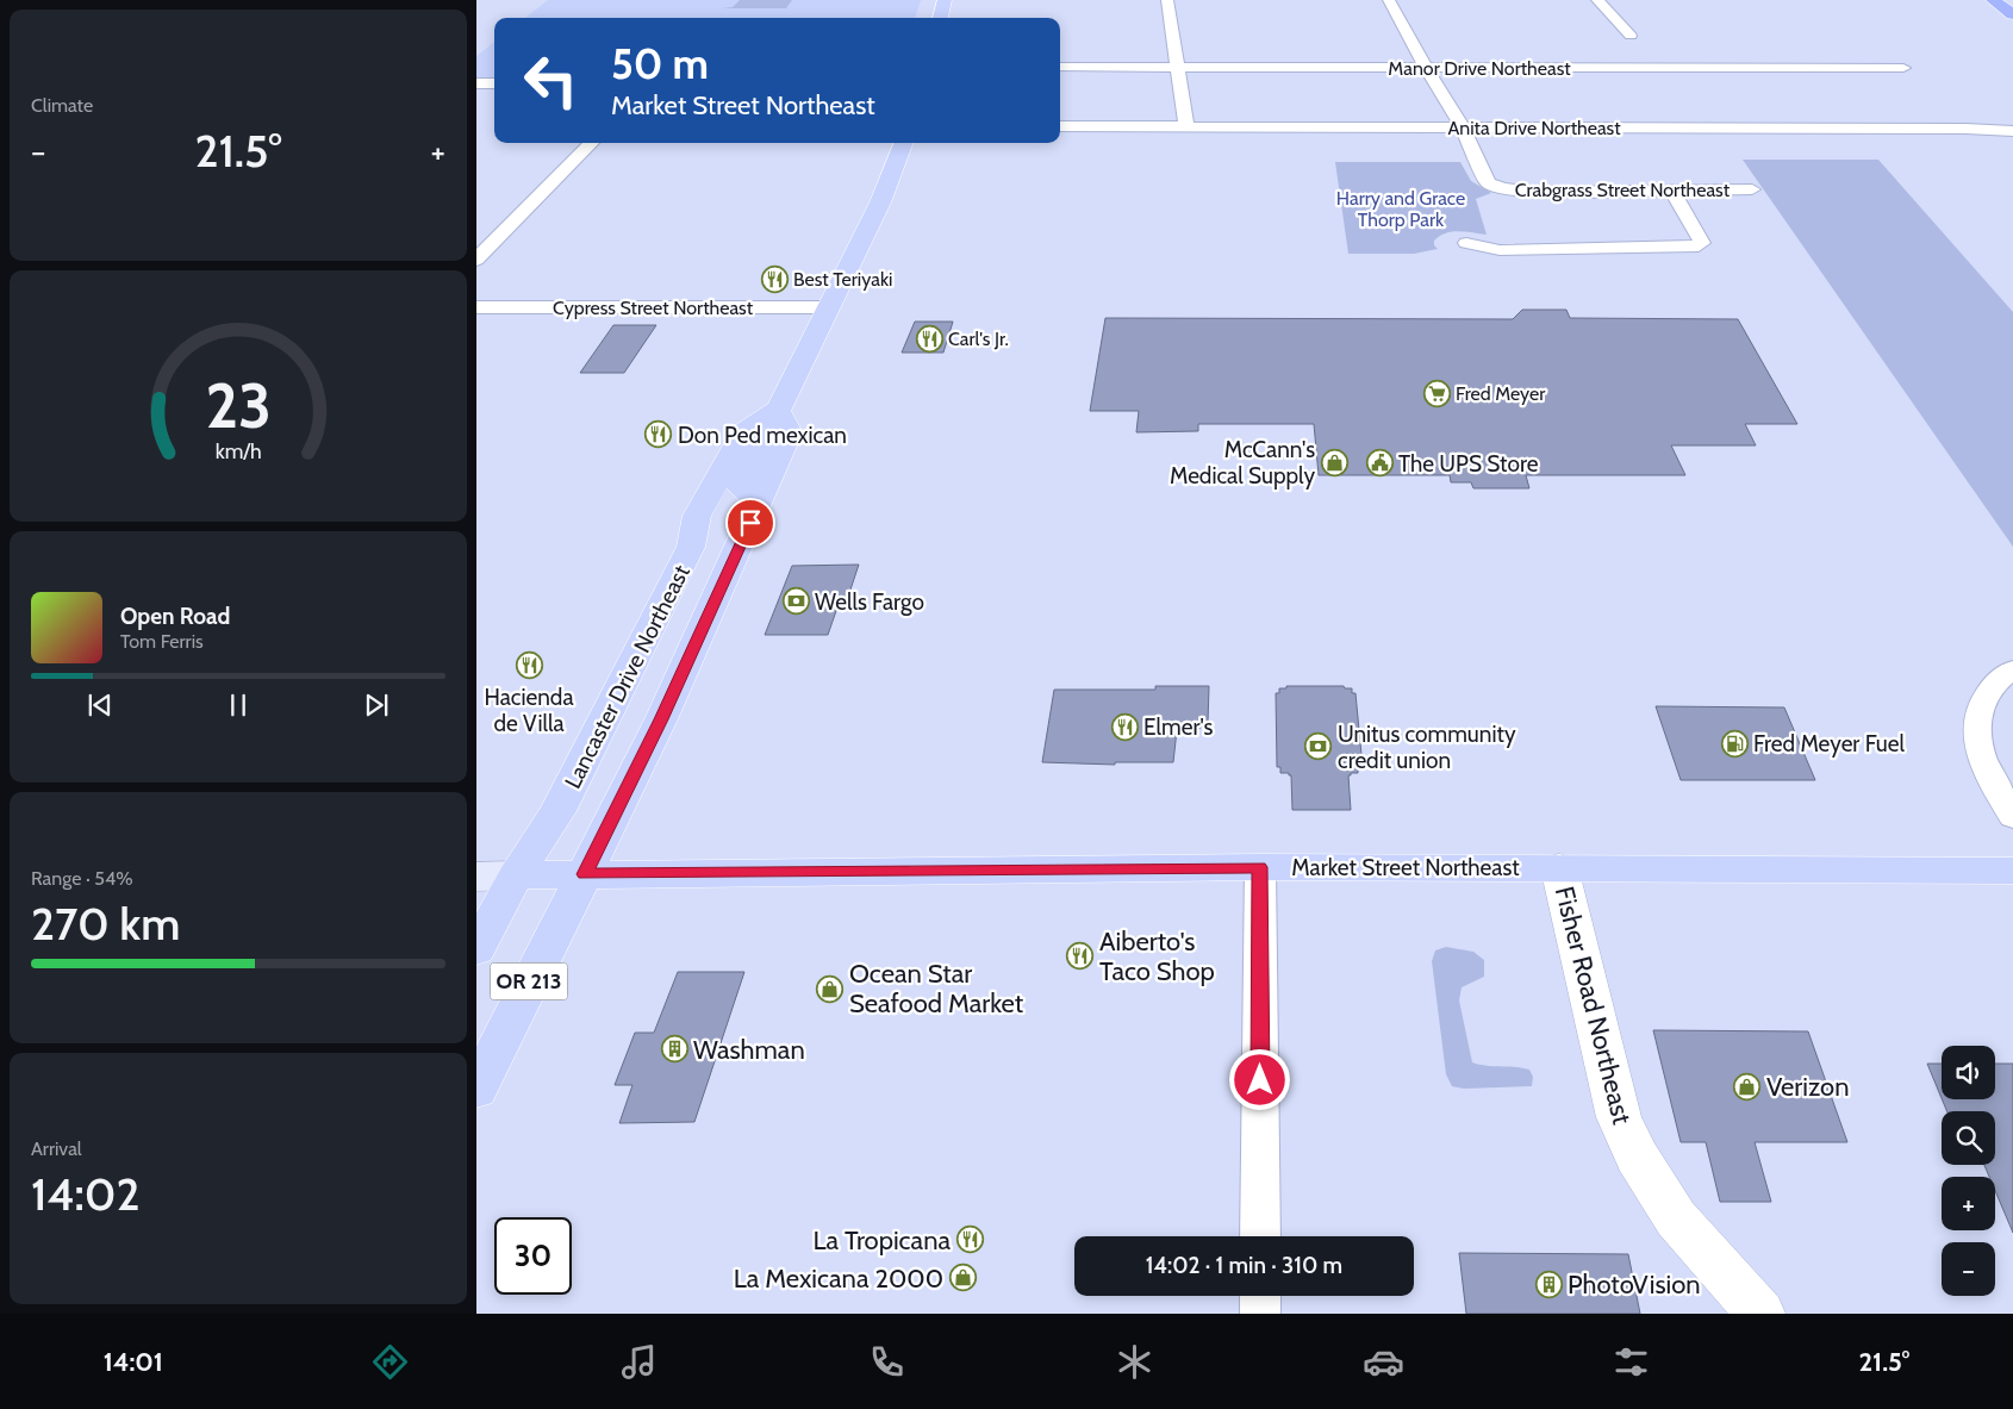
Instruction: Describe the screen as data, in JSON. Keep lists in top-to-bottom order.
{
  "streets": {
    "main road": ["Lancaster Drive Northeast", "Market Street Northeast", "OR 213"],
    "street": [
      "Manor Drive Northeast",
      "Anita Drive Northeast",
      "Crabgrass Street Northeast",
      "Cypress Street Northeast",
      "Fisher Road Northeast"
    ]
  },
  "crossings": [
    ["Anita Drive Northeast", "Crabgrass Street Northeast"],
    ["Cypress Street Northeast", "Lancaster Drive Northeast"],
    ["Lancaster Drive Northeast", "Market Street Northeast"],
    ["Market Street Northeast", "Fisher Road Northeast"]
  ],
  "parks": ["Harry and Grace Thorp Park"],
  "places": {
    "restaurant": [
      "Best Teriyaki",
      "Carl's Jr.",
      "Don Ped mexican",
      "Hacienda de Villa",
      "Elmer's",
      "Aiberto's Taco Shop",
      "La Tropicana"
    ],
    "supermarket": ["Fred Meyer"],
    "shop": [
      "McCann's Medical Supply",
      "Ocean Star Seafood Market",
      "Verizon",
      "La Mexicana 2000"
    ],
    "public building": ["The UPS Store"],
    "bank": ["Wells Fargo", "Unitus community credit union"],
    "fuel station": ["Fred Meyer Fuel"],
    "building": ["Washman", "PhotoVision"]
  },
  "page": {
    "tile": [
      "Climate",
      ["Range · 54%", "270 km"],
      ["Arrival", "14:02"]
    ],
    "turn": ["50 m", "Market Street Northeast"],
    "heat": ["−", "21.5°", "+"],
    "song": ["Open Road", "Tom Ferris"],
    "map_buttons": ["+", "−"],
    "limit": "30",
    "trip": "14:02 · 1 min · 310 m",
    "tabs": ["14:01", "21.5°"],
    "gauge": ["23", "km/h"]
  }
}
